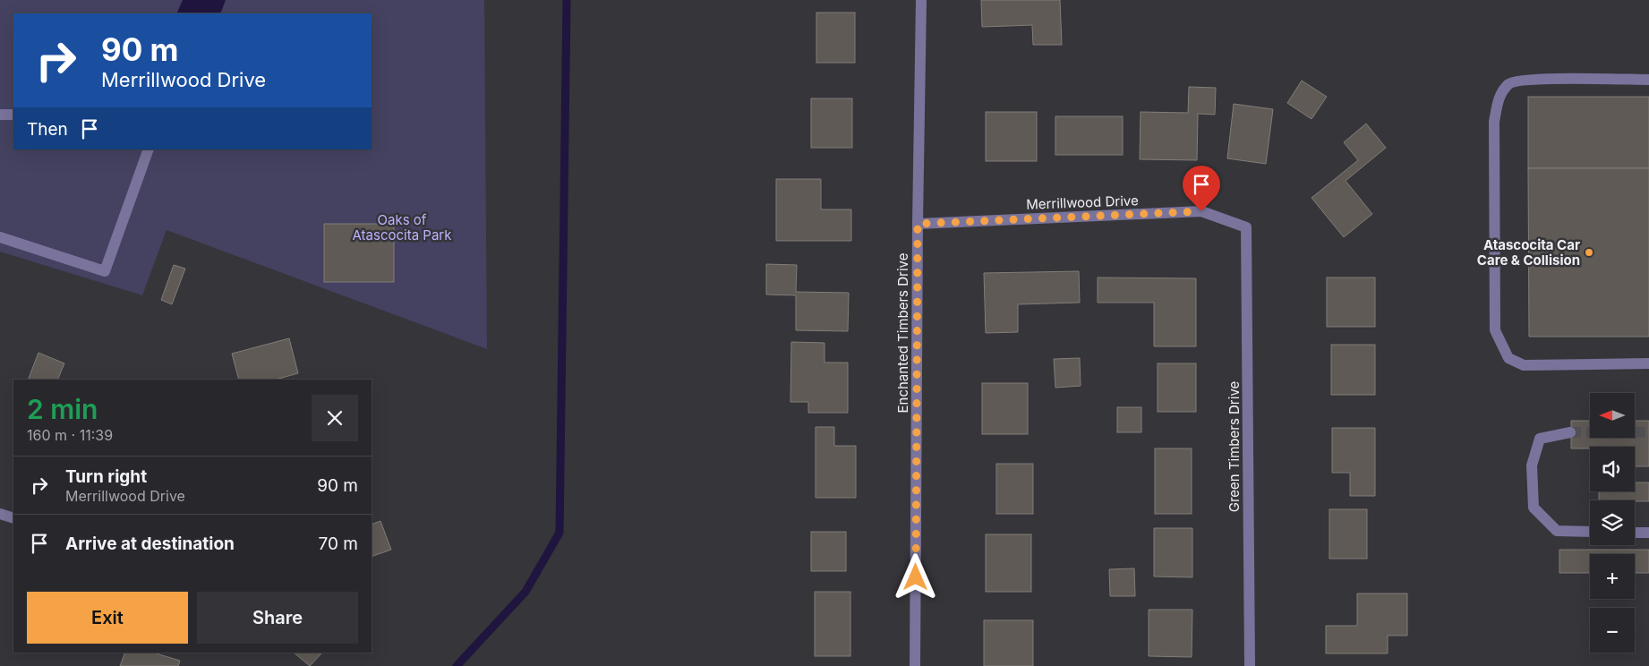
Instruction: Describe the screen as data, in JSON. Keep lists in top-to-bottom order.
{
  "streets": {
    "street": ["Merrillwood Drive", "Enchanted Timbers Drive", "Green Timbers Drive"]
  },
  "crossings": [
    ["Merrillwood Drive", "Enchanted Timbers Drive"],
    ["Merrillwood Drive", "Green Timbers Drive"]
  ],
  "parks": ["Oaks of Atascocita Park"],
  "places": ["Atascocita Car Care & Collision"],
  "north": "left",
  "page": {
    "turn": ["90 m", "Merrillwood Drive"],
    "then": "Then",
    "heading": ["2 min", "160 m · 11:39"],
    "map_buttons": ["+", "−"],
    "list": [
      {
        "name": "Turn right",
        "note": "Merrillwood Drive",
        "value": "90 m"
      },
      {
        "name": "Arrive at destination",
        "value": "70 m"
      }
    ],
    "buttons": ["Exit", "Share"]
  }
}
